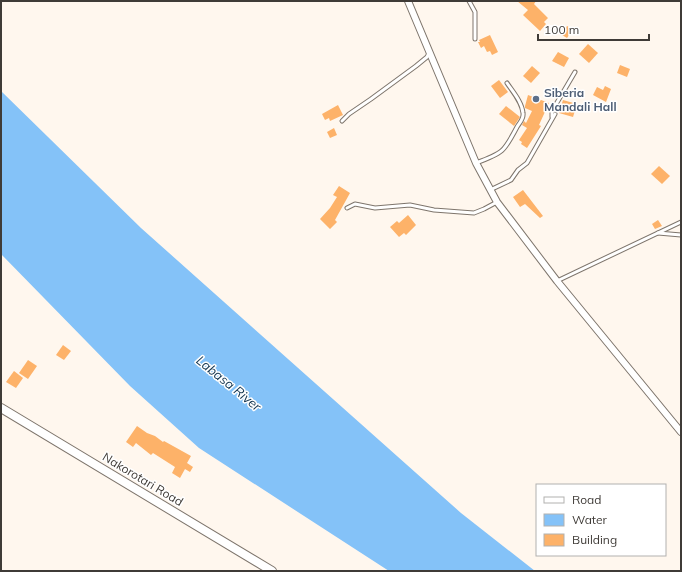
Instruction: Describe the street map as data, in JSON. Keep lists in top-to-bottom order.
{
  "streets": {
    "street": ["Nakorotari Road"]
  },
  "water": ["Labasa River"],
  "places": ["Siberia Mandali Hall"],
  "legend": ["Road", "Water", "Building"],
  "scale_bar": "100 m"
}
